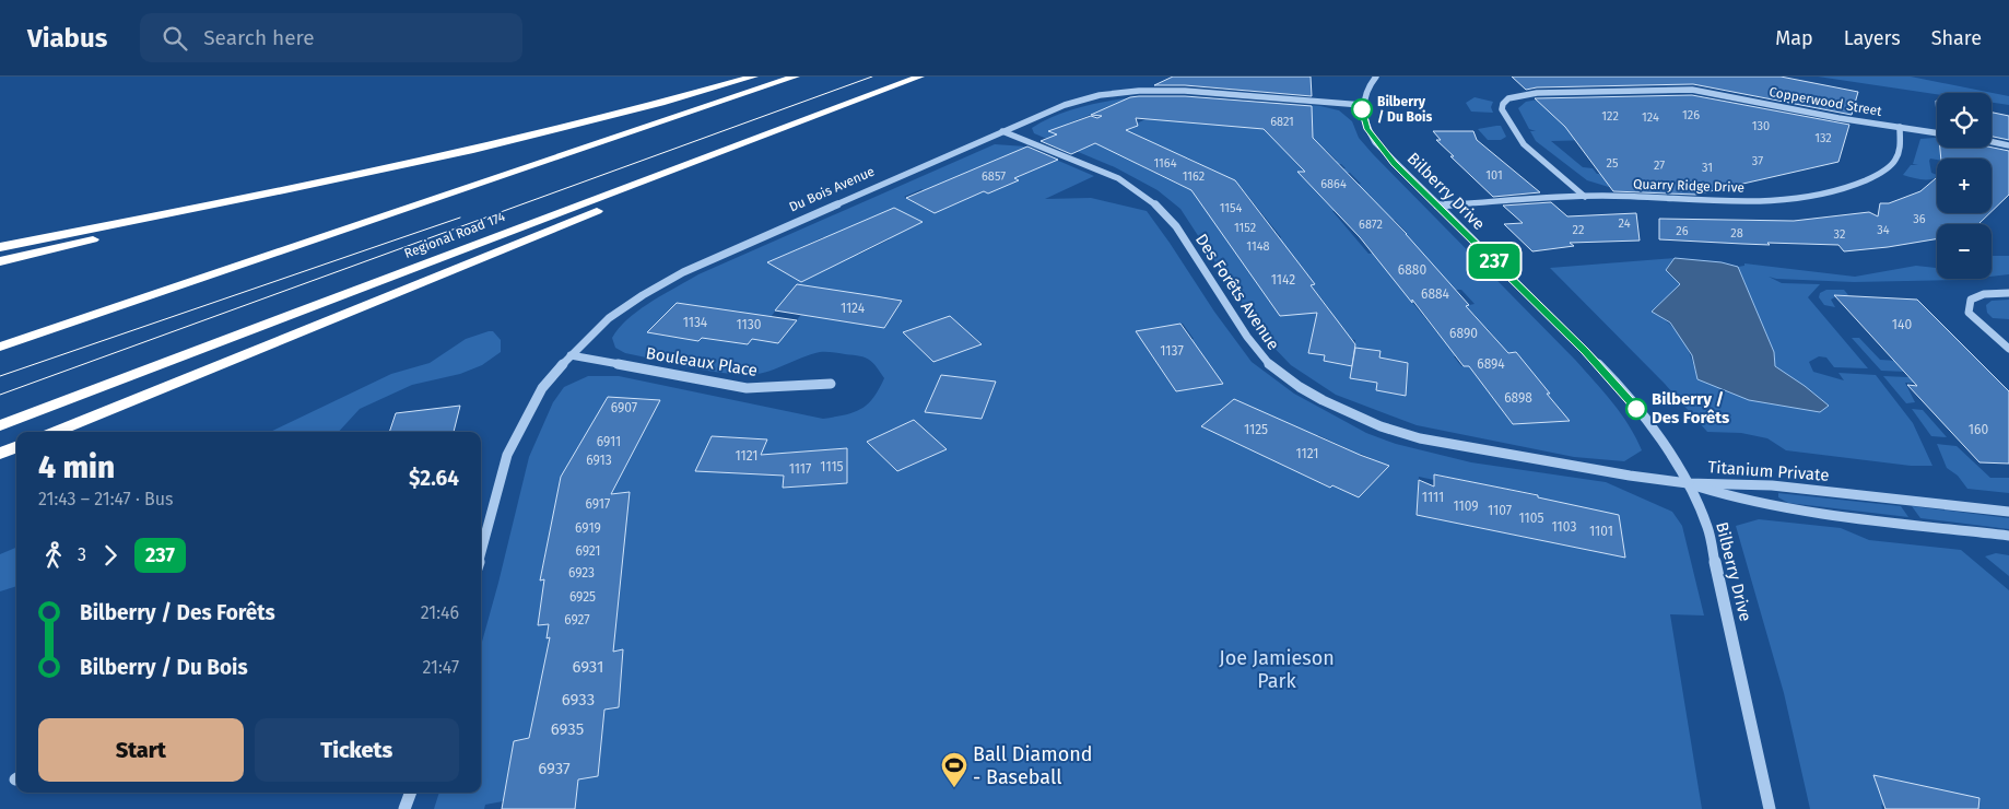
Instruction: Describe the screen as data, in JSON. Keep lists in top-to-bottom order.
{
  "streets": {
    "highway": ["Regional Road 174"],
    "street": [
      "Copperwood Street",
      "Quarry Ridge Drive",
      "Du Bois Avenue",
      "Bilberry Drive",
      "Des Forêts Avenue",
      "Bouleaux Place",
      "Titanium Private"
    ]
  },
  "crossings": [
    ["Copperwood Street", "Quarry Ridge Drive"],
    ["Quarry Ridge Drive", "Bilberry Drive"],
    ["Du Bois Avenue", "Bilberry Drive"],
    ["Du Bois Avenue", "Des Forêts Avenue"],
    ["Du Bois Avenue", "Bouleaux Place"],
    ["Bilberry Drive", "Des Forêts Avenue"],
    ["Bilberry Drive", "Titanium Private"],
    ["Des Forêts Avenue", "Titanium Private"]
  ],
  "parks": ["Joe Jamieson Park"],
  "places": {
    "other": ["Bilberry / Du Bois", "Bilberry / Des Forêts"],
    "sports": ["Ball Diamond - Baseball"]
  },
  "lines": ["bus line 237"],
  "house_numbers": [
    "126",
    "122",
    "124",
    "6821",
    "130",
    "132",
    "37",
    "1164",
    "25",
    "27",
    "31",
    "101",
    "6857",
    "1162",
    "6864",
    "1154",
    "36",
    "24",
    "6872",
    "1152",
    "22",
    "34",
    "26",
    "28",
    "32",
    "1148",
    "6880",
    "1142",
    "6884",
    "1124",
    "1134",
    "1130",
    "140",
    "6890",
    "1137",
    "6894",
    "6898",
    "6907",
    "1125",
    "160",
    "6911",
    "1121",
    "1121",
    "6913",
    "1115",
    "1117",
    "1111",
    "6917",
    "1109",
    "1107",
    "1105",
    "1103",
    "6919",
    "1101",
    "6921",
    "6923",
    "6925",
    "6927",
    "6931",
    "6933",
    "6935",
    "6937"
  ],
  "page": {
    "header": "Viabus",
    "search": "Search here",
    "nav": ["Map", "Layers", "Share"],
    "on_map": "237",
    "map_buttons": ["+", "−"],
    "heading": ["4 min", "21:43 – 21:47 · Bus", "$2.64"],
    "legs": ["3", "237"],
    "list": [
      {
        "name": "Bilberry / Des Forêts",
        "value": "21:46"
      },
      {
        "name": "Bilberry / Du Bois",
        "value": "21:47"
      }
    ],
    "buttons": ["Start", "Tickets"]
  }
}
